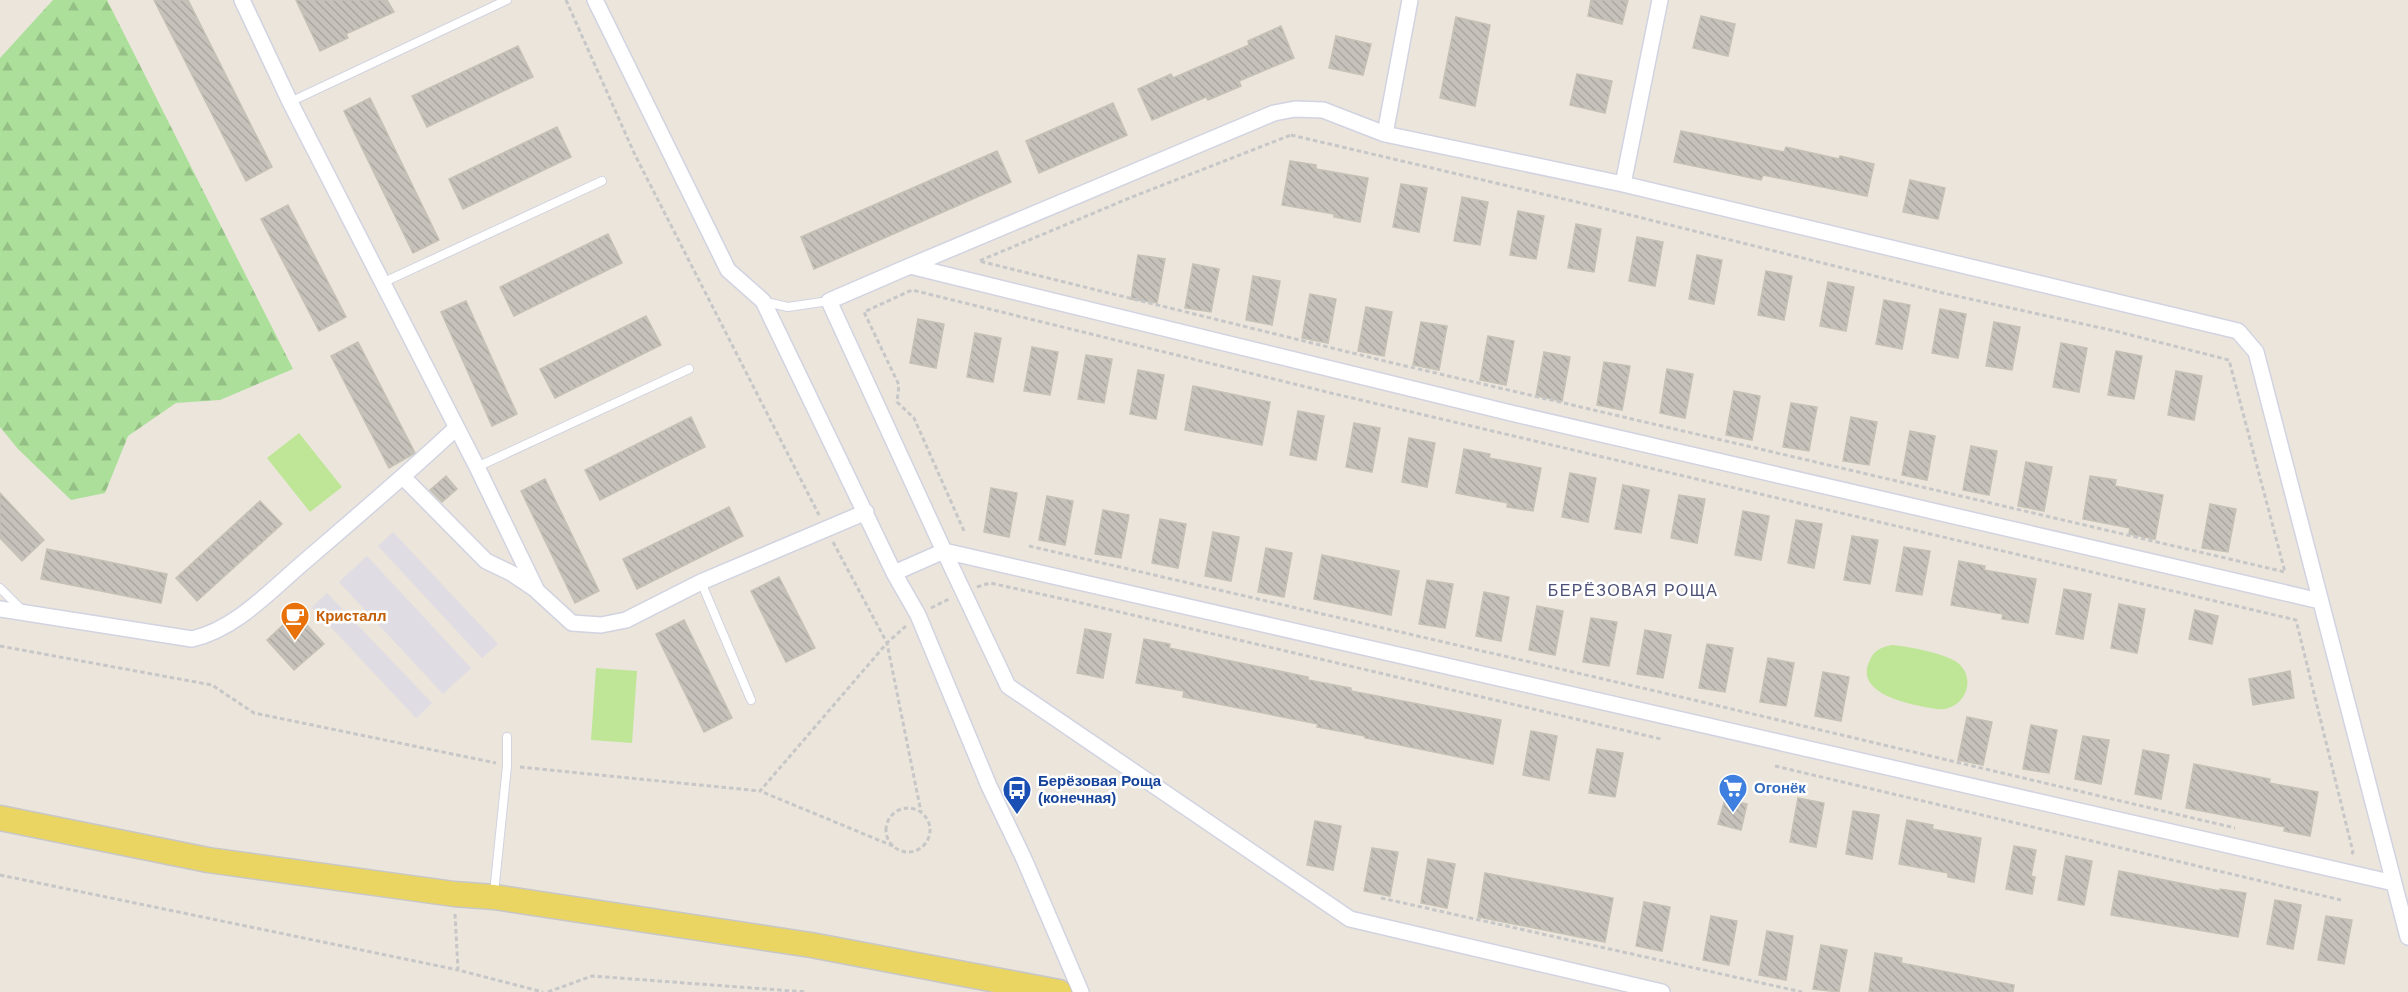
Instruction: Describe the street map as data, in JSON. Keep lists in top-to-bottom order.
{
  "districts": ["БЕРЁЗОВАЯ РОЩА"],
  "places": {
    "cafe": ["Кристалл"],
    "supermarket": ["Огонёк"],
    "bus stop": ["Берёзовая Роща (конечная)"]
  }
}
